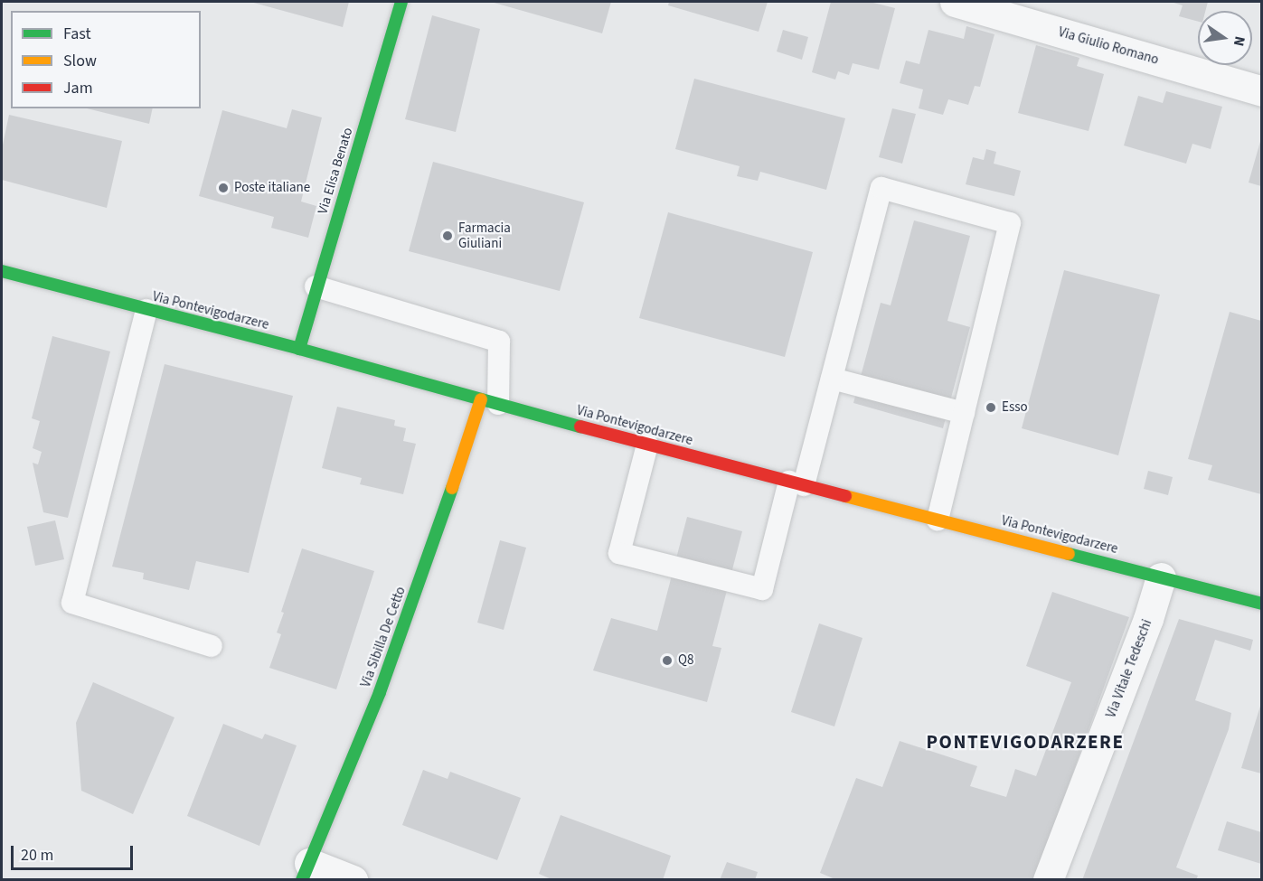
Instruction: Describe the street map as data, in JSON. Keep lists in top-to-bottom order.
{
  "streets": {
    "main road": ["Via Elisa Benato", "Via Pontevigodarzere", "Via Sibilla De Cetto"],
    "street": ["Via Giulio Romano", "Via Vitale Tedeschi"]
  },
  "crossings": [
    ["Via Elisa Benato", "Via Pontevigodarzere"],
    ["Via Pontevigodarzere", "Via Sibilla De Cetto"],
    ["Via Pontevigodarzere", "Via Vitale Tedeschi"]
  ],
  "districts": ["PONTEVIGODARZERE"],
  "places": [
    "Poste italiane",
    "Farmacia Giuliani",
    "Esso",
    "Q8"
  ],
  "legend": ["Fast", "Slow", "Jam"],
  "scale_bar": "20 m",
  "north": "right"
}
